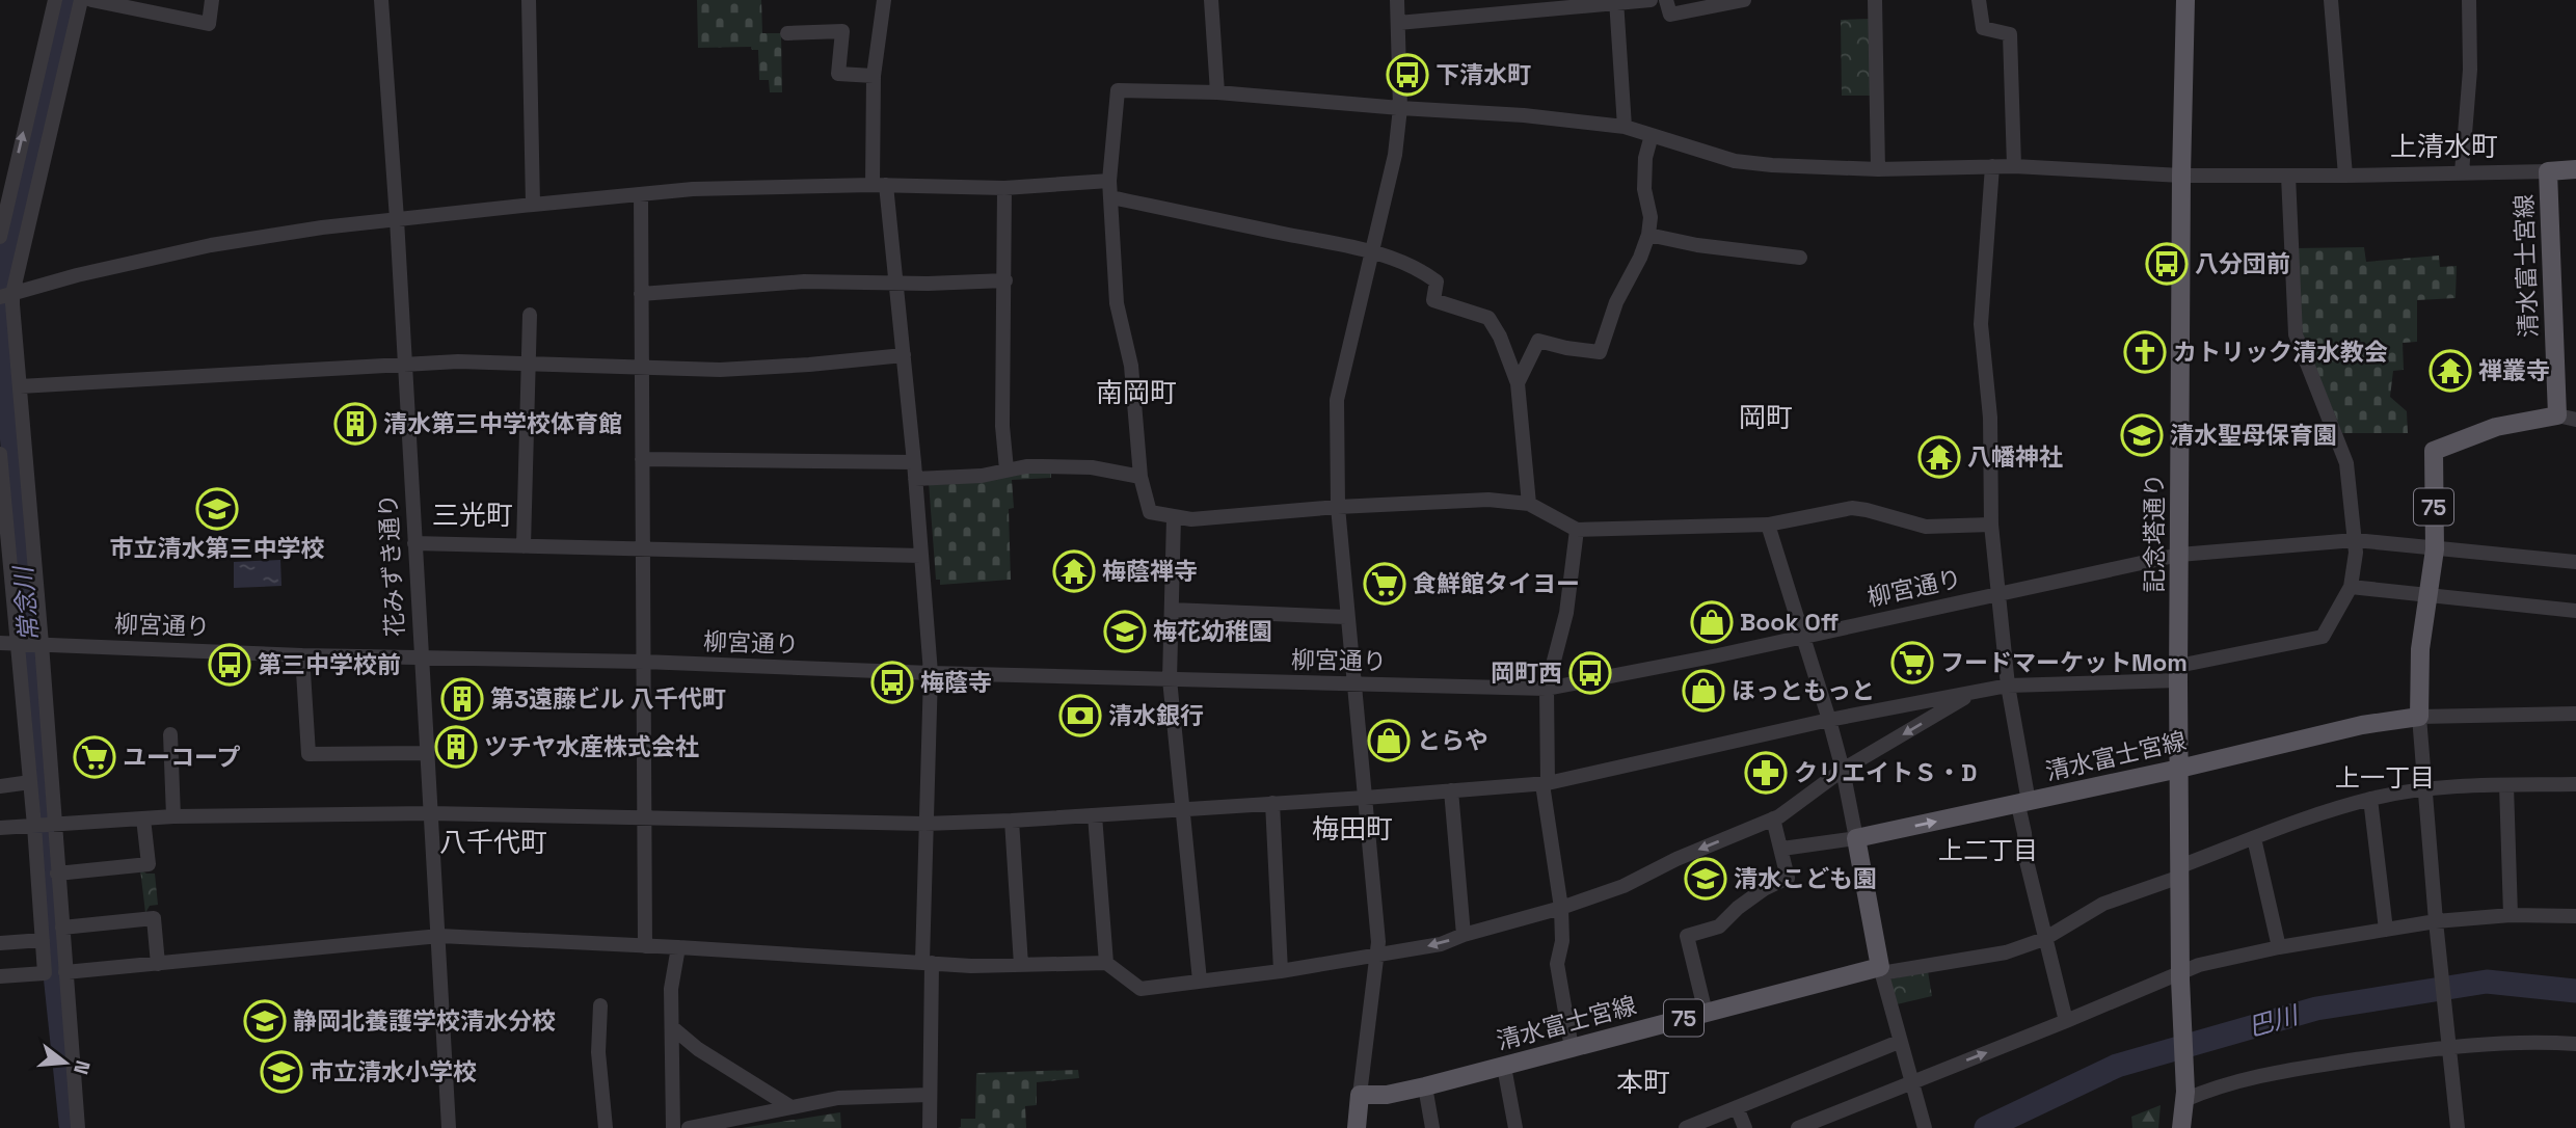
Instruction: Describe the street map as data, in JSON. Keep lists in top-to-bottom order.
{
  "streets": {
    "main road": ["清水富士宮線", "75", "記念塔通り"],
    "street": ["花みずき通り", "柳宮通り"]
  },
  "crossings": [
    ["清水富士宮線", "75"],
    ["清水富士宮線", "記念塔通り"],
    ["75", "柳宮通り"],
    ["記念塔通り", "柳宮通り"],
    ["花みずき通り", "柳宮通り"]
  ],
  "districts": [
    "上清水町",
    "南岡町",
    "岡町",
    "三光町",
    "上一丁目",
    "梅田町",
    "八千代町",
    "上二丁目",
    "本町"
  ],
  "water": ["常念川", "巴川"],
  "places": {
    "bus stop": [
      "下清水町",
      "八分団前",
      "第三中学校前",
      "岡町西",
      "梅蔭寺"
    ],
    "church": ["カトリック清水教会"],
    "temple": ["禅叢寺", "八幡神社", "梅蔭禅寺"],
    "building": ["清水第三中学校体育館", "第3遠藤ビル 八千代町", "ツチヤ水産株式会社"],
    "school or university": [
      "清水聖母保育園",
      "市立清水第三中学校",
      "梅花幼稚園",
      "清水こども園",
      "静岡北養護学校清水分校",
      "市立清水小学校"
    ],
    "supermarket": ["食鮮館タイヨー", "フードマーケットMom", "ユーコープ"],
    "shop": ["Book Off", "ほっともっと", "とらや"],
    "bank": ["清水銀行"],
    "pharmacy": ["クリエイトＳ・D"]
  },
  "north": "right"
}
